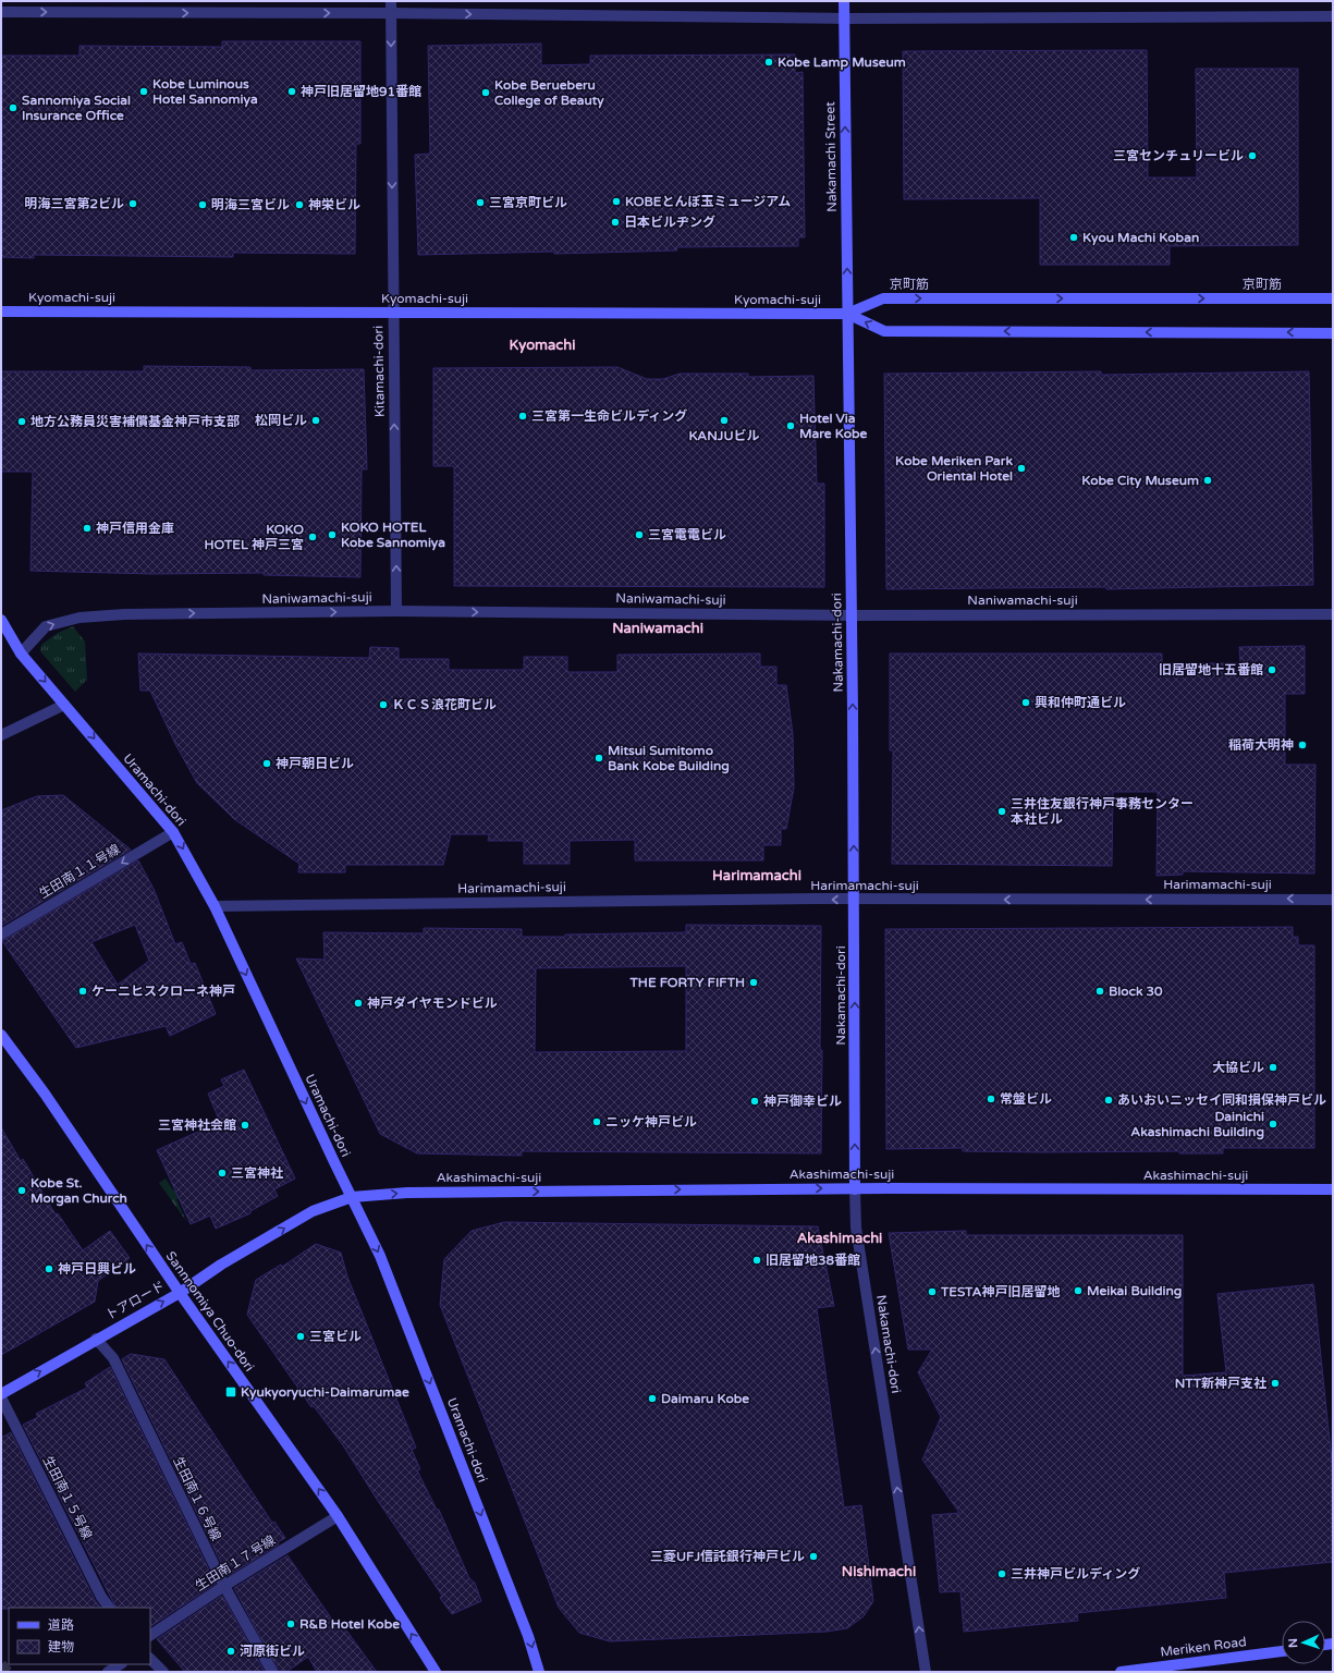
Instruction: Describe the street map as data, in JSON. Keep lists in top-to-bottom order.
{
  "streets": {
    "street": [
      "Nakamachi Street",
      "京町筋",
      "Kyomachi-suji",
      "Kitamachi-dori",
      "Naniwamachi-suji",
      "Nakamachi-dori",
      "Uramachi-dori",
      "生田南１１号線",
      "Harimamachi-suji",
      "Akashimachi-suji",
      "トアロード",
      "Sannnomiya Chuo-dori",
      "生田南１５号線",
      "生田南１６号線",
      "生田南１７号線",
      "Meriken Road"
    ]
  },
  "crossings": [
    ["Nakamachi Street", "京町筋"],
    ["Nakamachi Street", "Kyomachi-suji"],
    ["Nakamachi Street", "Nakamachi-dori"],
    ["京町筋", "Kyomachi-suji"],
    ["京町筋", "Nakamachi-dori"],
    ["Kyomachi-suji", "Kitamachi-dori"],
    ["Kyomachi-suji", "Nakamachi-dori"],
    ["Kitamachi-dori", "Naniwamachi-suji"],
    ["Naniwamachi-suji", "Nakamachi-dori"],
    ["Naniwamachi-suji", "Uramachi-dori"],
    ["Nakamachi-dori", "Harimamachi-suji"],
    ["Nakamachi-dori", "Akashimachi-suji"],
    ["Uramachi-dori", "生田南１１号線"],
    ["Uramachi-dori", "Harimamachi-suji"],
    ["Uramachi-dori", "Akashimachi-suji"],
    ["Uramachi-dori", "トアロード"],
    ["Akashimachi-suji", "トアロード"],
    ["トアロード", "Sannnomiya Chuo-dori"],
    ["トアロード", "生田南１６号線"],
    ["Sannnomiya Chuo-dori", "生田南１７号線"],
    ["生田南１６号線", "生田南１７号線"]
  ],
  "one_way": [
    "Nakamachi Street",
    "Naniwamachi-suji",
    "Nakamachi-dori",
    "Uramachi-dori",
    "生田南１１号線",
    "Harimamachi-suji",
    "Akashimachi-suji",
    "トアロード",
    "Sannnomiya Chuo-dori"
  ],
  "districts": [
    "Kyomachi",
    "Naniwamachi",
    "Harimamachi",
    "Akashimachi",
    "Nishimachi"
  ],
  "places": {
    "other": [
      "Kobe Lamp Museum",
      "Kobe Luminous Hotel Sannomiya",
      "神戸旧居留地91番館",
      "Kobe Berueberu College of Beauty",
      "Sannomiya Social Insurance Office",
      "三宮センチュリービル",
      "KOBEとんぼ玉ミュージアム",
      "三宮京町ビル",
      "明海三宮第2ビル",
      "明海三宮ビル",
      "神栄ビル",
      "日本ビルヂング",
      "Kyou Machi Koban",
      "三宮第一生命ビルディング",
      "松岡ビル",
      "KANJUビル",
      "地方公務員災害補償基金神戸市支部",
      "Hotel Via Mare Kobe",
      "Kobe Meriken Park Oriental Hotel",
      "Kobe City Museum",
      "神戸信用金庫",
      "KOKO HOTEL Kobe Sannomiya",
      "三宮電電ビル",
      "KOKO HOTEL 神戸三宮",
      "旧居留地十五番館",
      "興和仲町通ビル",
      "ＫＣＳ浪花町ビル",
      "稲荷大明神",
      "Mitsui Sumitomo Bank Kobe Building",
      "神戸朝日ビル",
      "三井住友銀行神戸事務センター 本社ビル",
      "THE FORTY FIFTH",
      "ケーニヒスクローネ神戸",
      "Block 30",
      "神戸ダイヤモンドビル",
      "大協ビル",
      "常盤ビル",
      "あいおいニッセイ同和損保神戸ビル",
      "神戸御幸ビル",
      "ニッケ神戸ビル",
      "Dainichi Akashimachi Building",
      "三宮神社会館",
      "三宮神社",
      "Kobe St. Morgan Church",
      "旧居留地38番館",
      "神戸日興ビル",
      "Meikai Building",
      "TESTA神戸旧居留地",
      "三宮ビル",
      "NTT新神戸支社",
      "Daimaru Kobe",
      "三菱UFJ信託銀行神戸ビル",
      "三井神戸ビルディング",
      "R&B Hotel Kobe",
      "河原街ビル"
    ],
    "transit": ["Kyukyoryuchi-Daimarumae"]
  },
  "legend": ["道路", "建物"],
  "north": "left"
}
